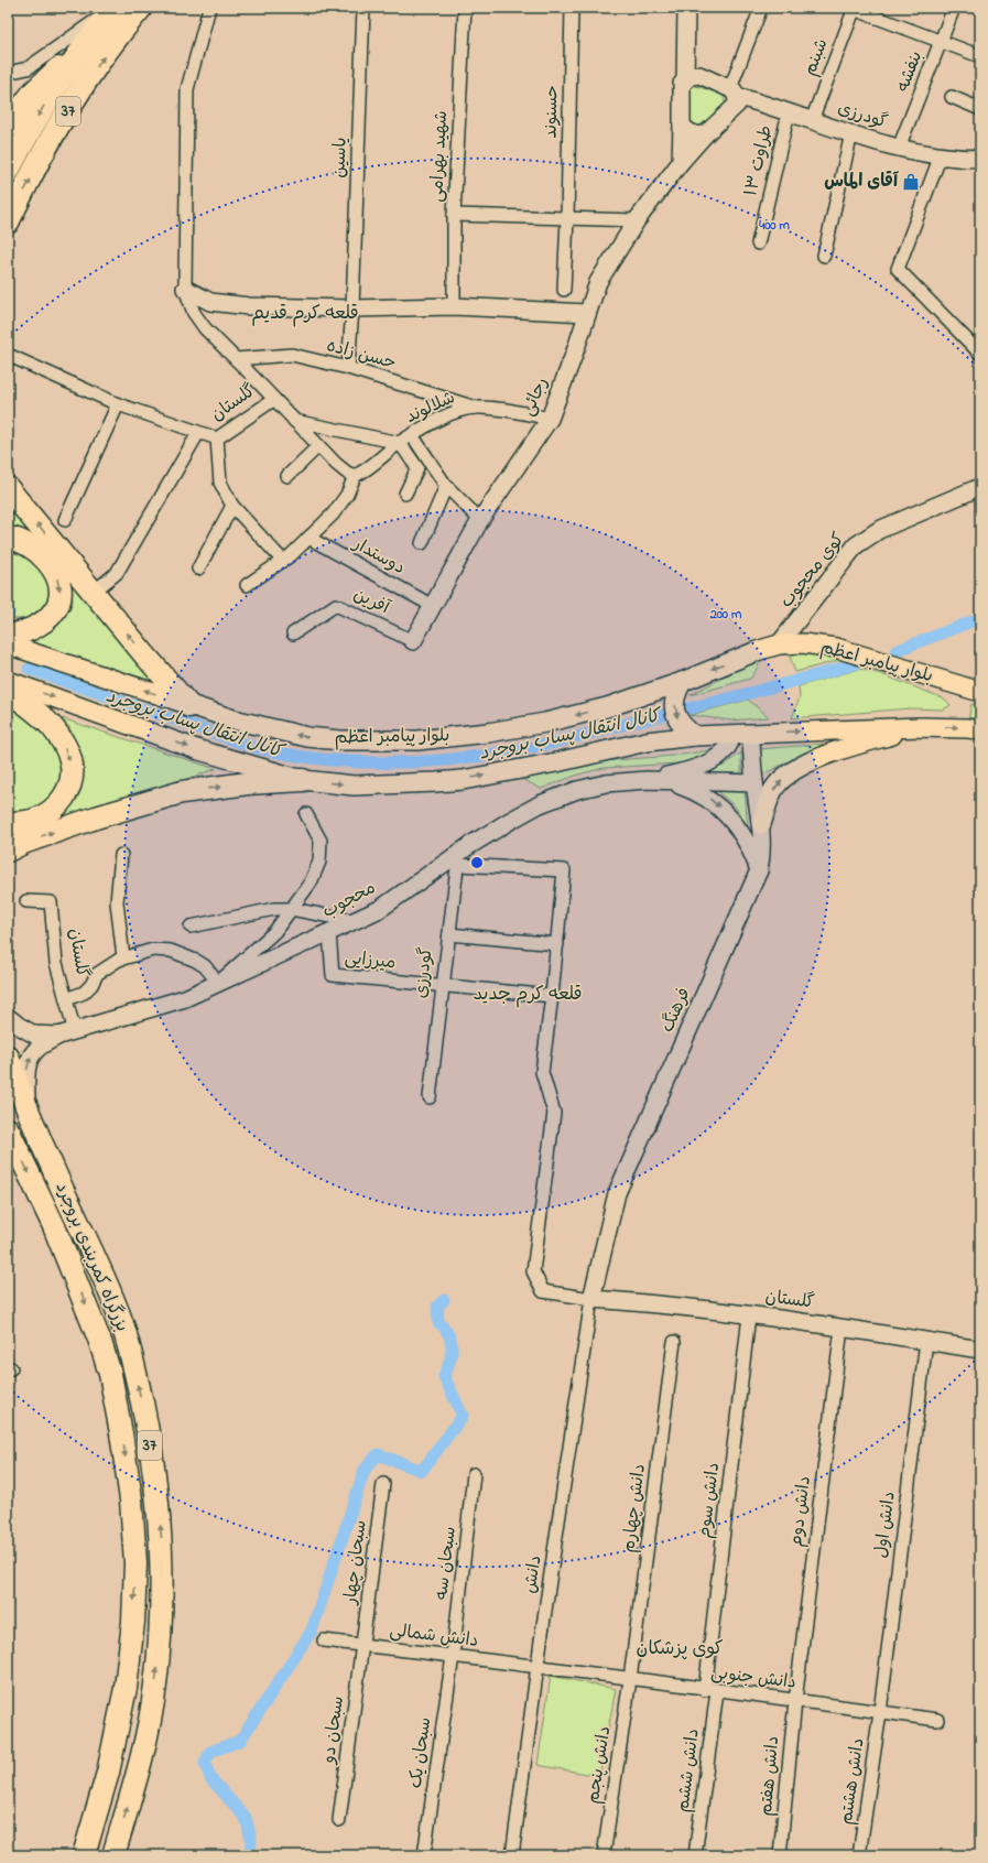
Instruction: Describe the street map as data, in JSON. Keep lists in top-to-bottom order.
{
  "streets": {
    "highway": ["37", "بزرگراه کمربندی بروجرد"],
    "main road": ["بلوار پیامبر اعظم"],
    "street": [
      "شبنم",
      "بنفشه",
      "حسنوند",
      "گودرزی",
      "شهید بهرامی",
      "یاسین",
      "طراوت ۱۳",
      "حسن زاده",
      "رجائی",
      "گلستان",
      "شلالوند",
      "دوستدار",
      "کوی محجوب",
      "آفرین",
      "محجوب",
      "میرزایی",
      "فرهنگ",
      "دانش سوم",
      "دانش چهارم",
      "دانش دوم",
      "دانش اول",
      "سبحان چهار",
      "سبحان سه",
      "دانش",
      "دانش شمالی",
      "دانش جنوبی",
      "سبحان دو",
      "سبحان یک",
      "دانش پنجم",
      "دانش ششم",
      "دانش هفتم",
      "دانش هشتم"
    ]
  },
  "crossings": [
    ["شبنم", "گودرزی"],
    ["بنفشه", "گودرزی"],
    ["گودرزی", "طراوت ۱۳"],
    ["گودرزی", "رجائی"],
    ["گودرزی", "محجوب"],
    ["گودرزی", "میرزایی"],
    ["یاسین", "حسن زاده"],
    ["حسن زاده", "شلالوند"],
    ["رجائی", "شلالوند"],
    ["رجائی", "دوستدار"],
    ["رجائی", "آفرین"],
    ["گلستان", "محجوب"],
    ["گلستان", "فرهنگ"],
    ["گلستان", "دانش سوم"],
    ["گلستان", "دانش دوم"],
    ["گلستان", "دانش اول"],
    ["گلستان", "دانش"],
    ["کوی محجوب", "بلوار پیامبر اعظم"],
    ["محجوب", "میرزایی"],
    ["فرهنگ", "دانش"],
    ["دانش سوم", "دانش جنوبی"],
    ["دانش سوم", "دانش ششم"],
    ["دانش چهارم", "دانش جنوبی"],
    ["دانش چهارم", "دانش پنجم"],
    ["دانش دوم", "دانش جنوبی"],
    ["دانش دوم", "دانش هفتم"],
    ["دانش اول", "دانش جنوبی"],
    ["دانش اول", "دانش هشتم"],
    ["سبحان چهار", "دانش شمالی"],
    ["سبحان چهار", "سبحان دو"],
    ["سبحان سه", "دانش شمالی"],
    ["سبحان سه", "سبحان یک"],
    ["دانش", "دانش شمالی"],
    ["دانش", "دانش جنوبی"],
    ["دانش شمالی", "دانش جنوبی"],
    ["دانش شمالی", "سبحان دو"],
    ["دانش شمالی", "سبحان یک"],
    ["دانش جنوبی", "دانش پنجم"],
    ["دانش جنوبی", "دانش ششم"],
    ["دانش جنوبی", "دانش هفتم"],
    ["دانش جنوبی", "دانش هشتم"]
  ],
  "districts": ["قلعه کرم قدیم", "قلعه کرم جدید", "کوی پزشکان"],
  "water": ["کانال انتقال پساب بروجرد"],
  "places": {
    "shop": ["آقای الماس"]
  },
  "rings": ["400 m", "200 m"]
}
